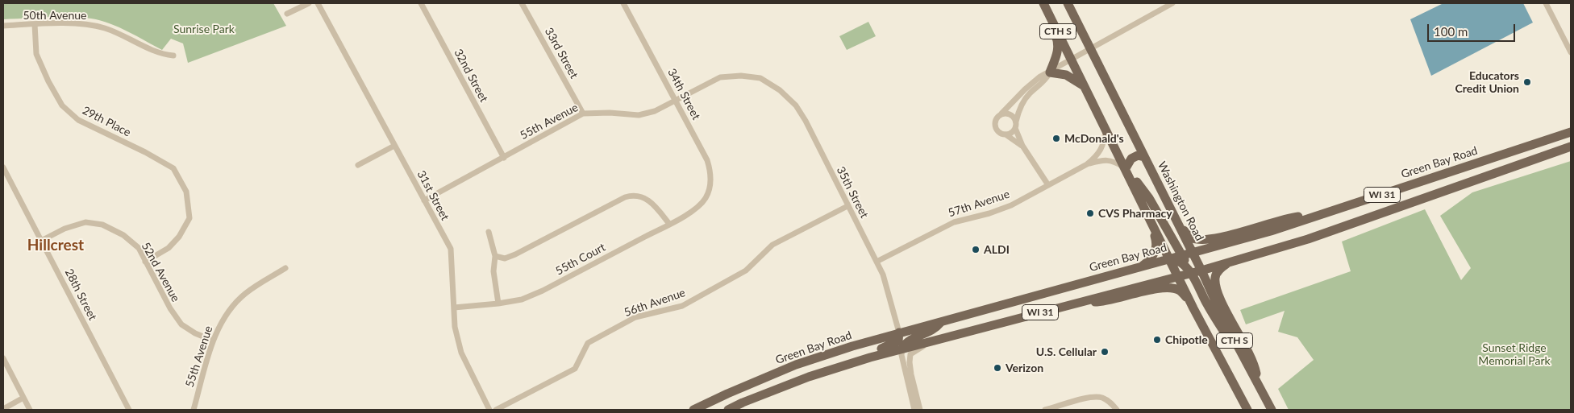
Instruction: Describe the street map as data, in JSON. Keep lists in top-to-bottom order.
{
  "streets": {
    "main road": [
      "CTH S",
      "Green Bay Road",
      "WI 31",
      "Washington Road"
    ],
    "street": [
      "50th Avenue",
      "33rd Street",
      "32nd Street",
      "34th Street",
      "29th Place",
      "55th Avenue",
      "35th Street",
      "31st Street",
      "57th Avenue",
      "55th Court",
      "52nd Avenue",
      "28th Street",
      "56th Avenue"
    ]
  },
  "crossings": [
    ["50th Avenue", "29th Place"],
    ["CTH S", "Green Bay Road"],
    ["CTH S", "WI 31"],
    ["CTH S", "57th Avenue"],
    ["33rd Street", "55th Avenue"],
    ["32nd Street", "55th Avenue"],
    ["34th Street", "55th Avenue"],
    ["34th Street", "55th Court"],
    ["29th Place", "52nd Avenue"],
    ["55th Avenue", "35th Street"],
    ["55th Avenue", "31st Street"],
    ["55th Avenue", "52nd Avenue"],
    ["Green Bay Road", "35th Street"],
    ["Green Bay Road", "Washington Road"],
    ["35th Street", "57th Avenue"],
    ["35th Street", "56th Avenue"],
    ["WI 31", "Washington Road"],
    ["31st Street", "55th Court"],
    ["52nd Avenue", "28th Street"]
  ],
  "districts": ["Hillcrest"],
  "parks": ["Sunrise Park", "Sunset Ridge Memorial Park"],
  "places": [
    "Educators Credit Union",
    "McDonald's",
    "CVS Pharmacy",
    "ALDI",
    "Chipotle",
    "U.S. Cellular",
    "Verizon"
  ],
  "scale_bar": "100 m"
}
